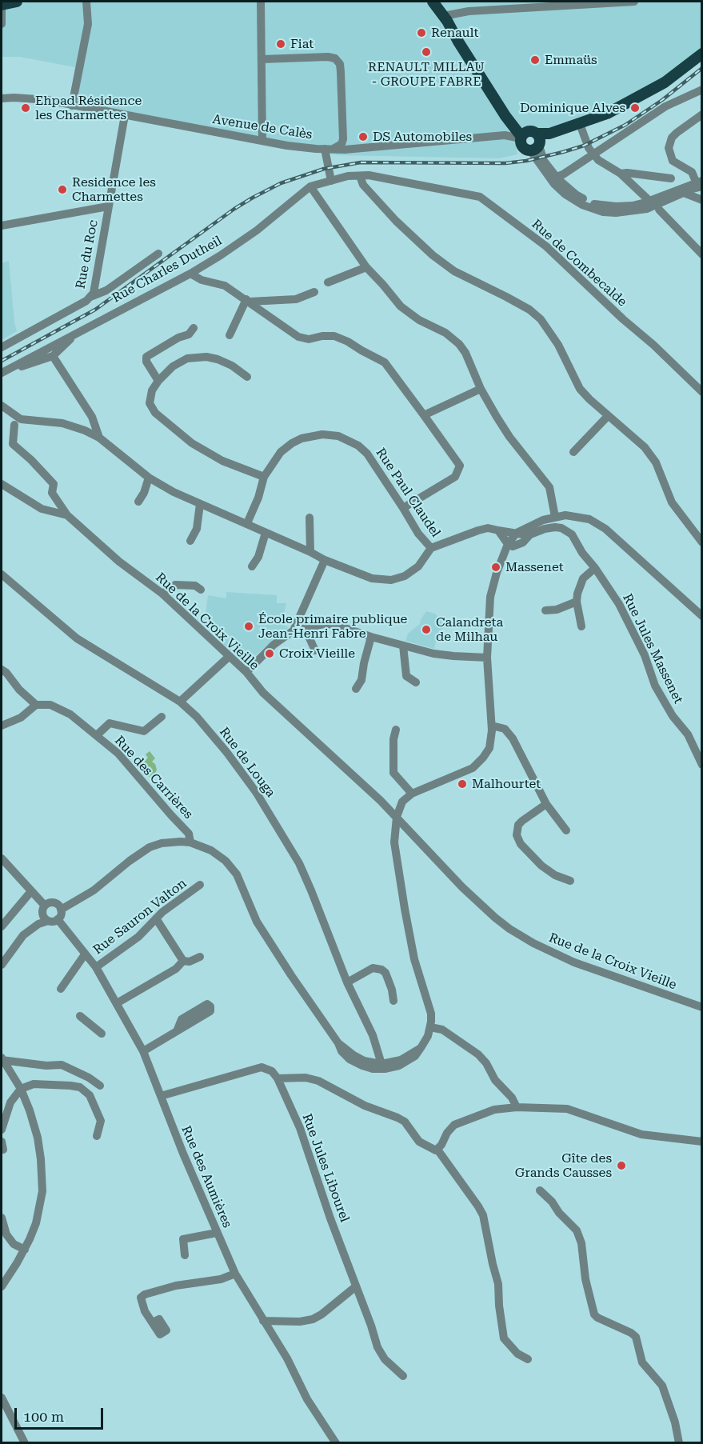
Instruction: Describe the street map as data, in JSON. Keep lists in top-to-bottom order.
{
  "streets": {
    "street": [
      "Avenue de Calès",
      "Rue du Roc",
      "Rue de Combecalde",
      "Rue Charles Dutheil",
      "Rue Paul Claudel",
      "Rue de la Croix Vieille",
      "Rue Jules Massenet",
      "Rue de Louga",
      "Rue des Carrières",
      "Rue Sauron Valton",
      "Rue Jules Libourel",
      "Rue des Aumières"
    ]
  },
  "crossings": [
    ["Avenue de Calès", "Rue du Roc"],
    ["Rue de Combecalde", "Rue Charles Dutheil"],
    ["Rue Sauron Valton", "Rue des Aumières"]
  ],
  "places": [
    "Renault",
    "Fiat",
    "RENAULT MILLAU - GROUPE FABRE",
    "Emmaüs",
    "Ehpad Résidence les Charmettes",
    "Dominique Alves",
    "DS Automobiles",
    "Residence les Charmettes",
    "Massenet",
    "École primaire publique Jean-Henri Fabre",
    "Calandreta de Milhau",
    "Croix Vieille",
    "Malhourtet",
    "Gîte des Grands Causses"
  ],
  "scale_bar": "100 m"
}
